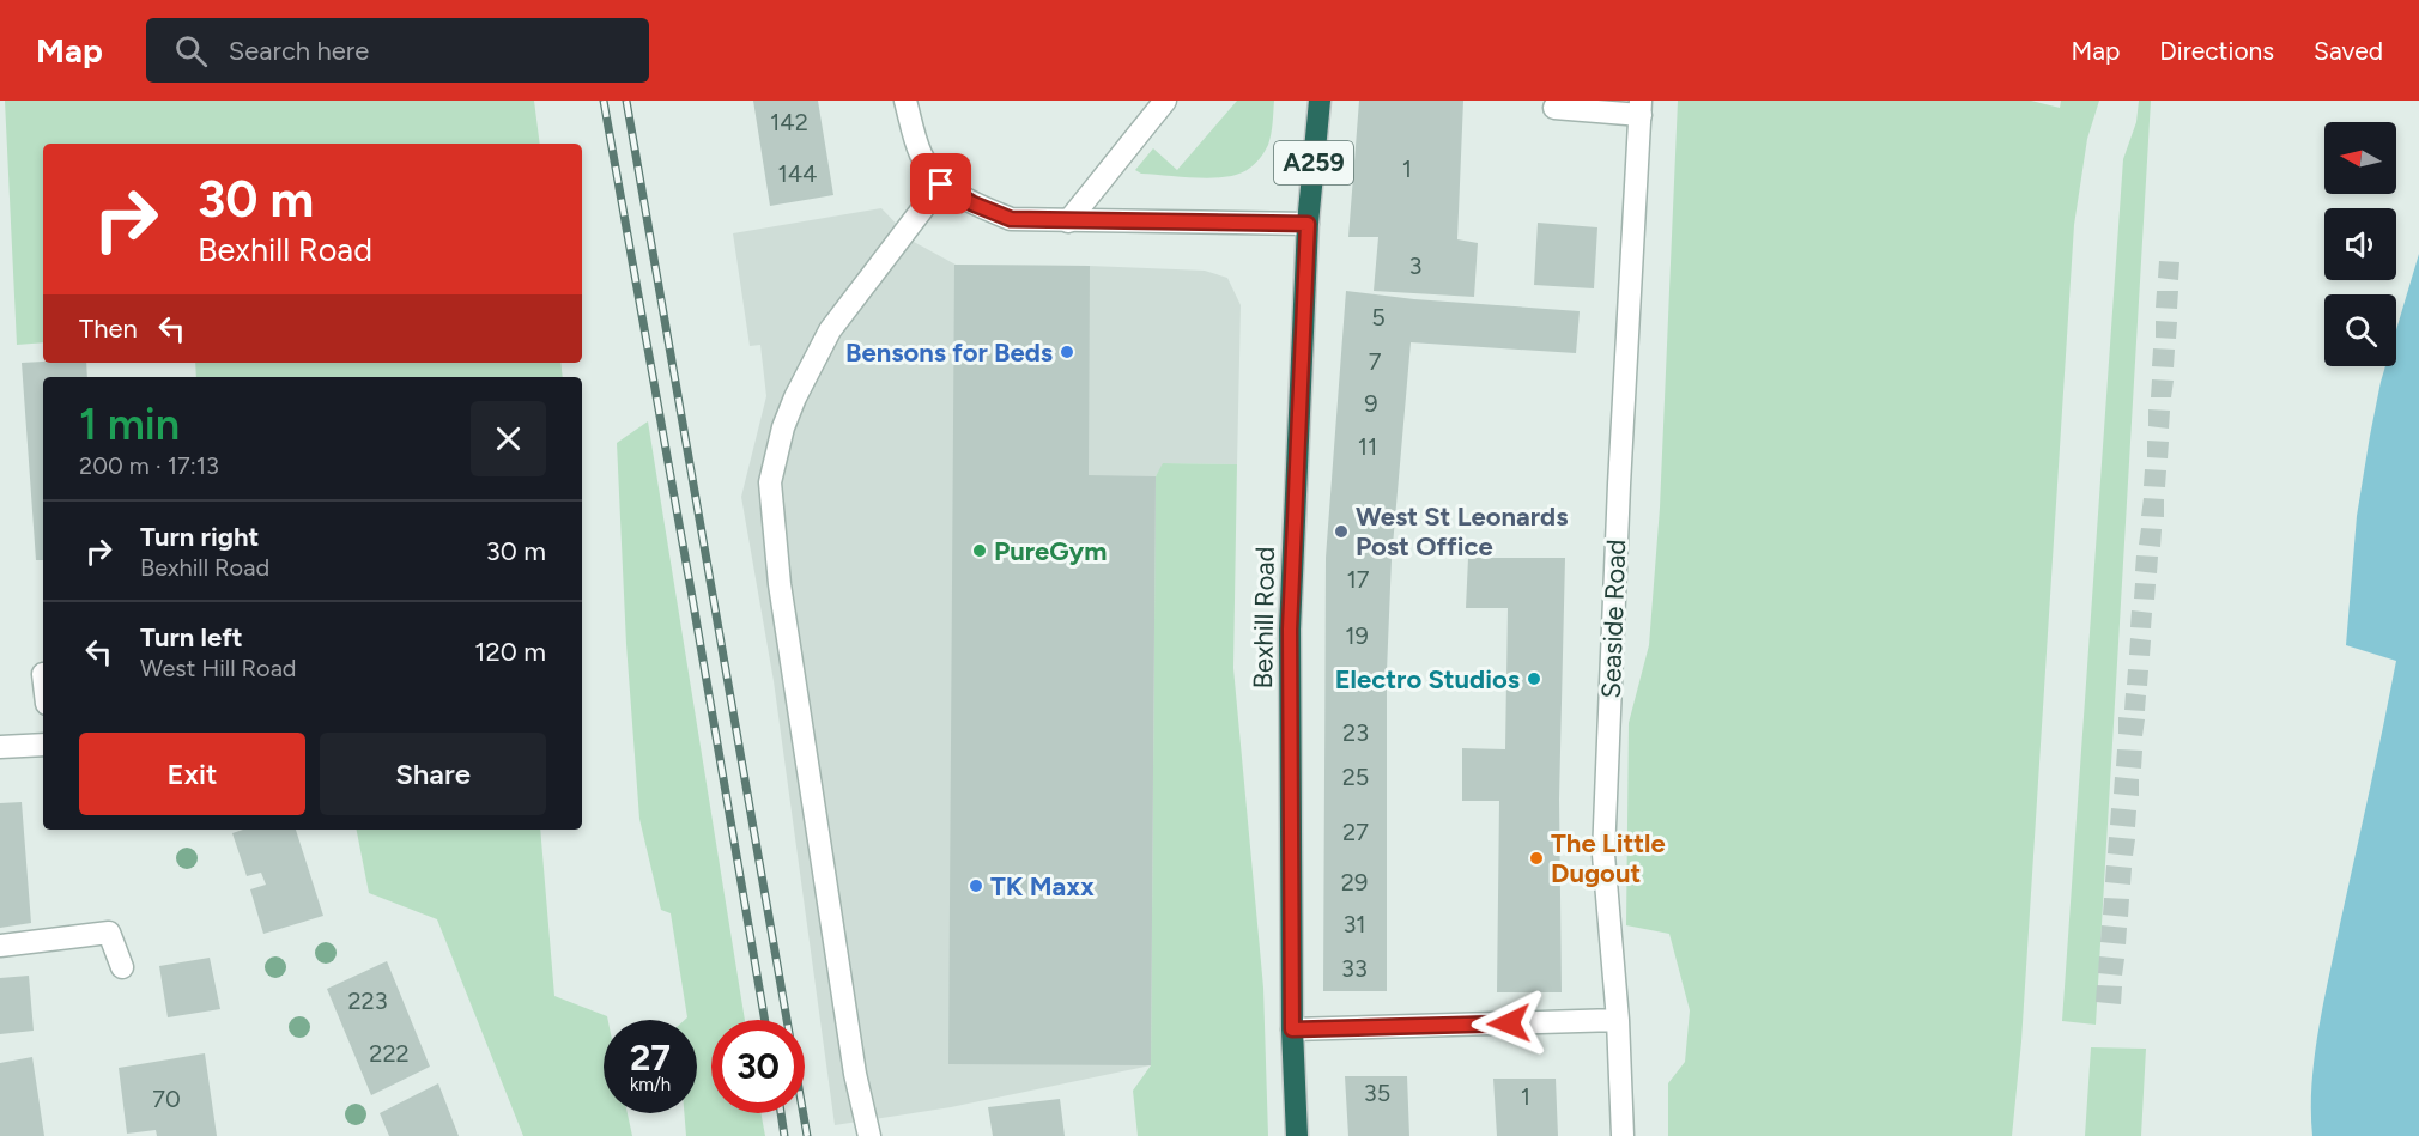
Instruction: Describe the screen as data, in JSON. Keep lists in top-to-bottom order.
{
  "streets": {
    "highway": ["A259", "Bexhill Road"],
    "street": ["Seaside Road"]
  },
  "places": [
    "Bensons for Beds",
    "West St Leonards Post Office",
    "PureGym",
    "Electro Studios",
    "The Little Dugout",
    "TK Maxx"
  ],
  "house_numbers": [
    "142",
    "1",
    "144",
    "3",
    "5",
    "7",
    "9",
    "11",
    "17",
    "19",
    "23",
    "25",
    "27",
    "29",
    "31",
    "33",
    "223",
    "222",
    "35",
    "1",
    "70"
  ],
  "north": "left",
  "page": {
    "header": "Map",
    "search": "Search here",
    "nav": ["Map", "Directions", "Saved"],
    "turn": ["30 m", "Bexhill Road"],
    "then": "Then",
    "heading": ["1 min", "200 m · 17:13"],
    "list": [
      {
        "name": "Turn right",
        "note": "Bexhill Road",
        "value": "30 m"
      },
      {
        "name": "Turn left",
        "note": "West Hill Road",
        "value": "120 m"
      }
    ],
    "buttons": ["Exit", "Share"],
    "speed": "27 km/h",
    "limit": "30"
  }
}
